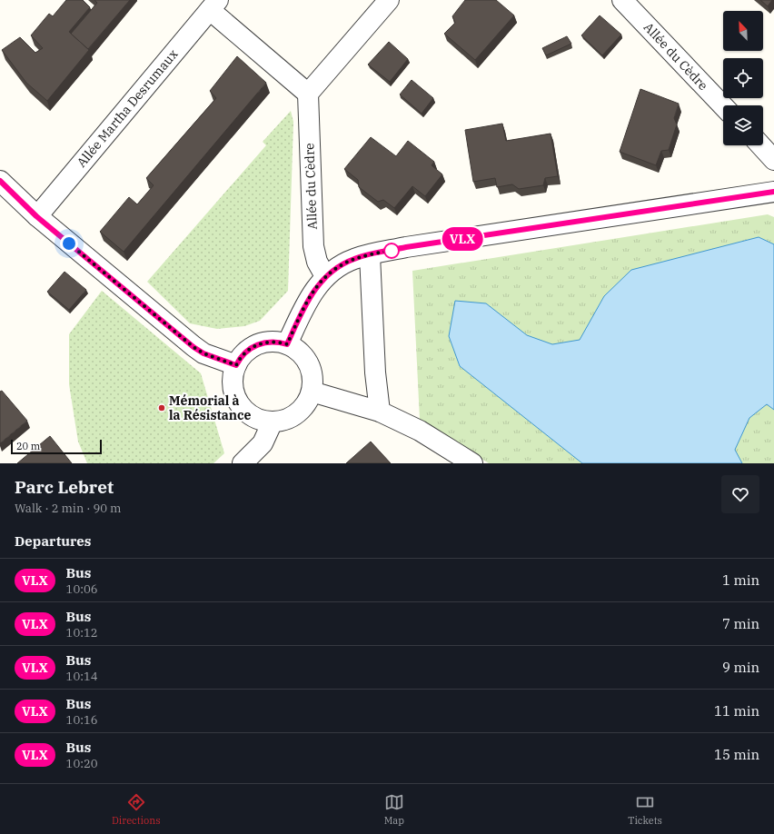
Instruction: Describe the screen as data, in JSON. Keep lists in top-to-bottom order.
{
  "streets": {
    "street": ["Allée du Cèdre", "Allée Martha Desrumaux"]
  },
  "places": ["Mémorial à la Résistance"],
  "lines": ["bus line VLX"],
  "scale_bar": "20 m",
  "north": "top left",
  "page": {
    "on_map": "VLX",
    "scale": "20 m",
    "heading": [
      ["Parc Lebret", "Walk · 2 min · 90 m"],
      "Departures"
    ],
    "list": [
      {
        "mark": "VLX",
        "name": "Bus",
        "note": "10:06",
        "value": "1 min"
      },
      {
        "mark": "VLX",
        "name": "Bus",
        "note": "10:12",
        "value": "7 min"
      },
      {
        "mark": "VLX",
        "name": "Bus",
        "note": "10:14",
        "value": "9 min"
      },
      {
        "mark": "VLX",
        "name": "Bus",
        "note": "10:16",
        "value": "11 min"
      },
      {
        "mark": "VLX",
        "name": "Bus",
        "note": "10:20",
        "value": "15 min"
      }
    ],
    "tabs": ["Directions", "Map", "Tickets"]
  }
}
